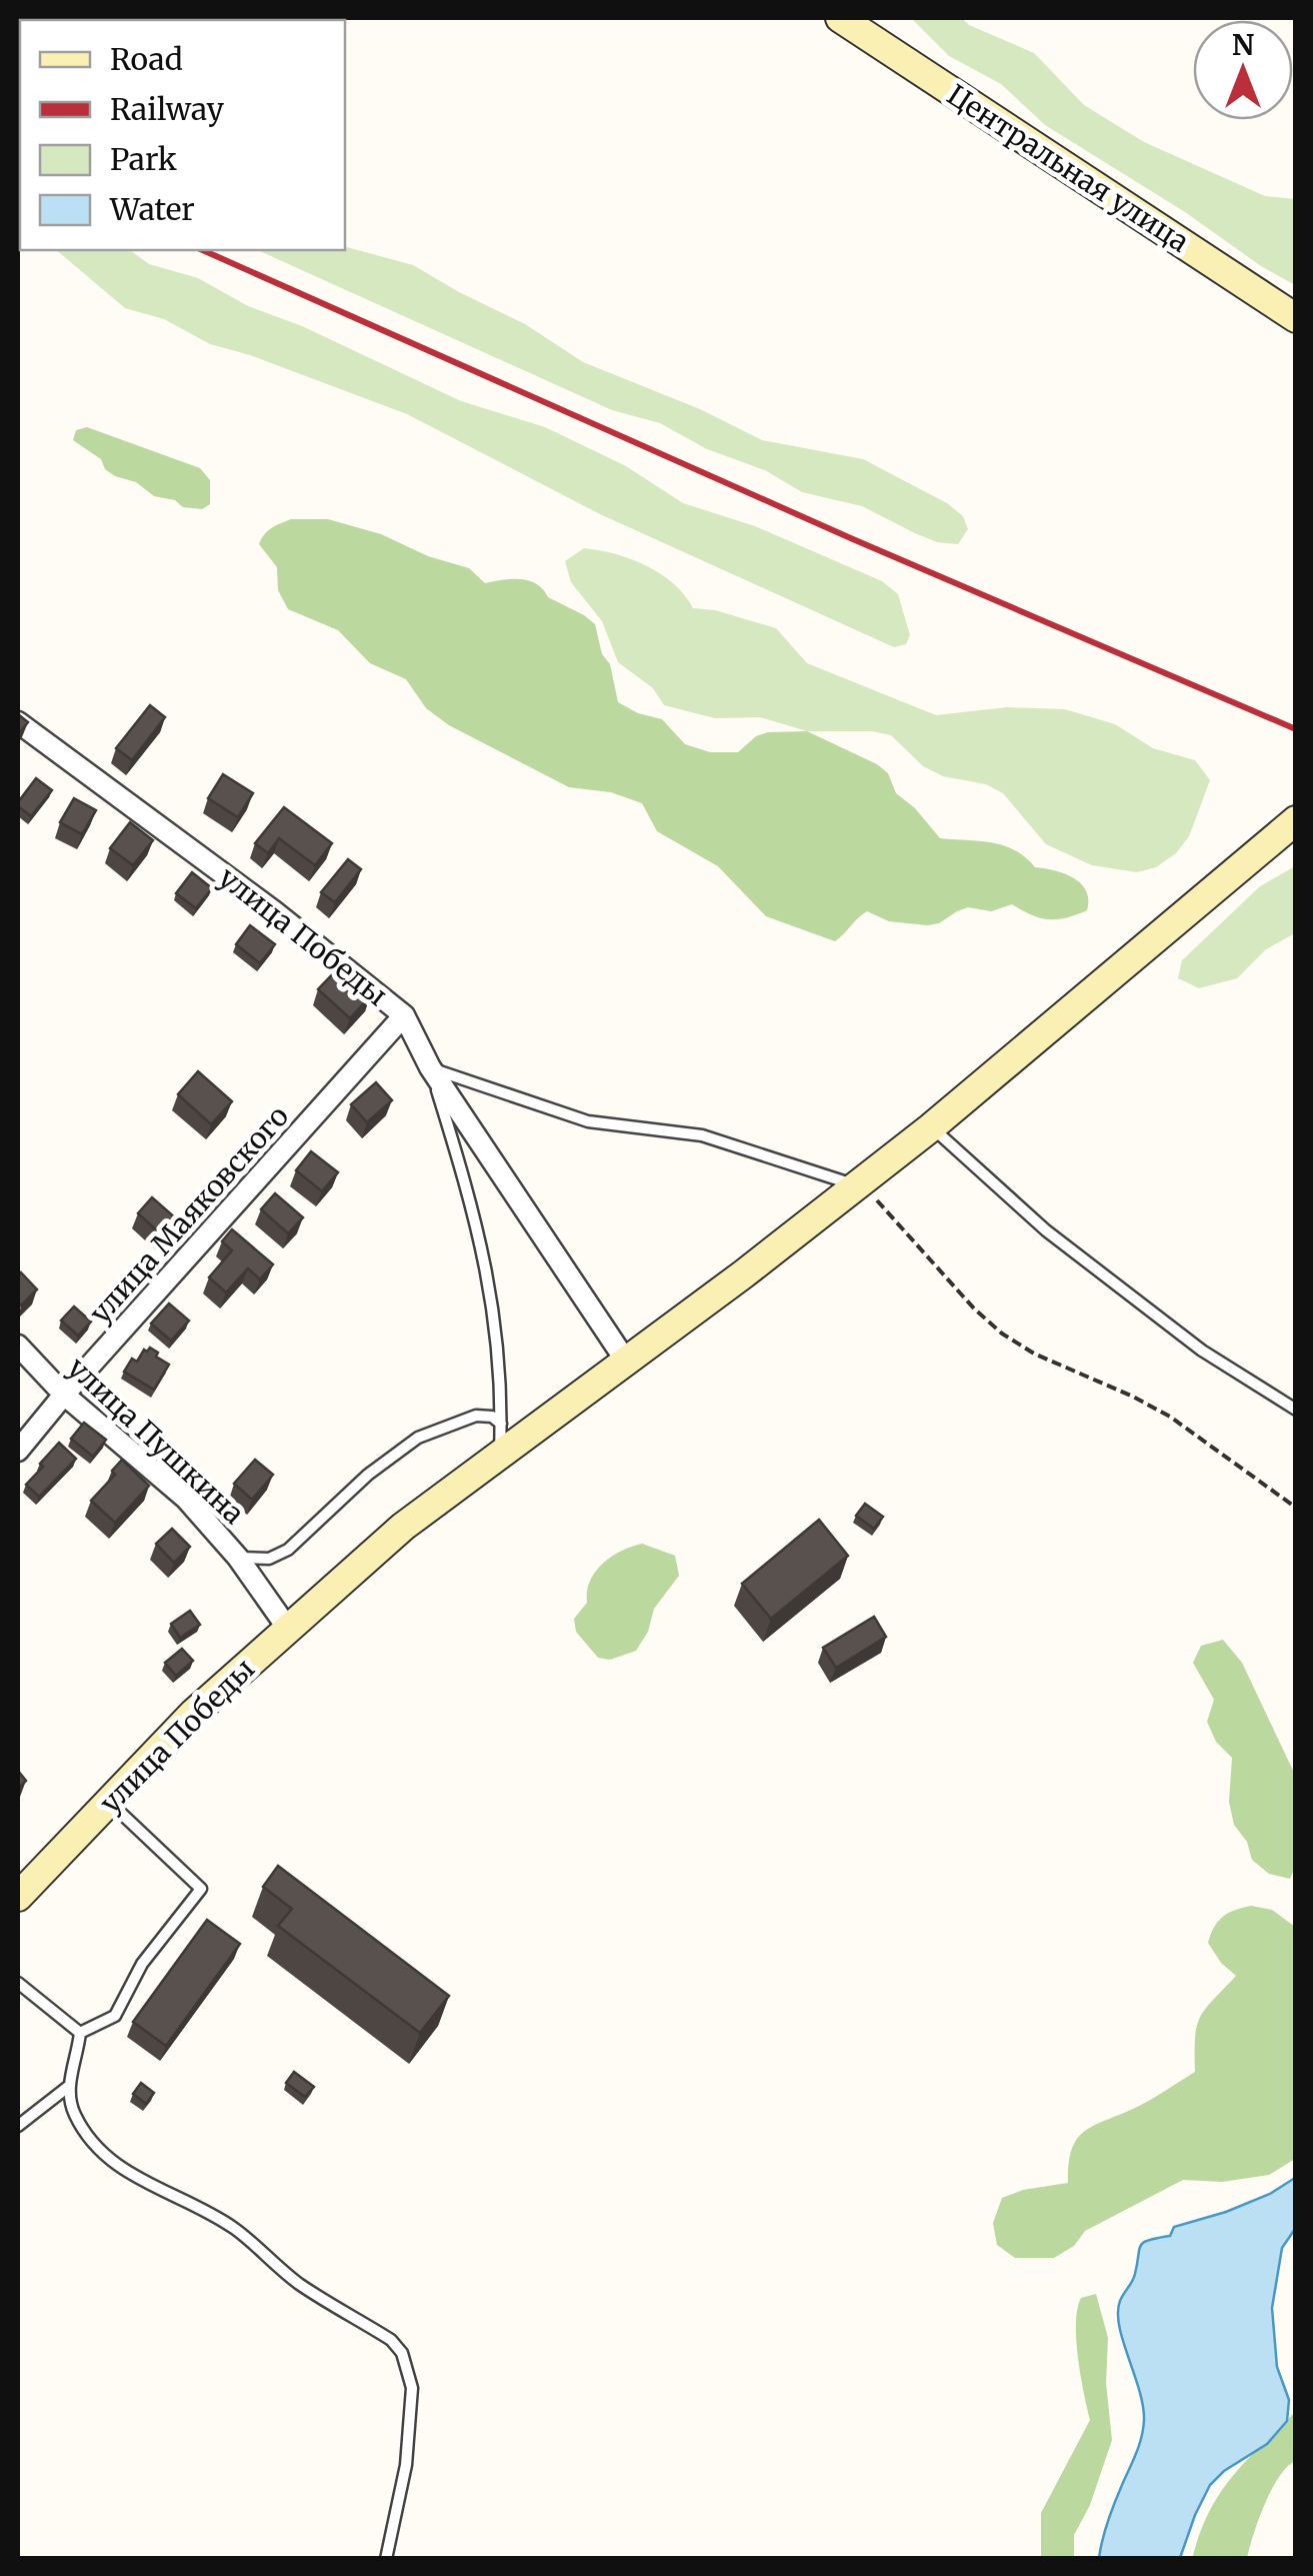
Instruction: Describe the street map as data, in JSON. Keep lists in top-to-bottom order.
{
  "streets": {
    "street": [
      "Центральная улица",
      "улица Победы",
      "улица Маяковского",
      "улица Пушкина"
    ]
  },
  "crossings": [
    ["улица Победы", "улица Маяковского"],
    ["улица Победы", "улица Пушкина"],
    ["улица Маяковского", "улица Пушкина"]
  ],
  "legend": [
    "Road",
    "Railway",
    "Park",
    "Water"
  ],
  "north": "top"
}
